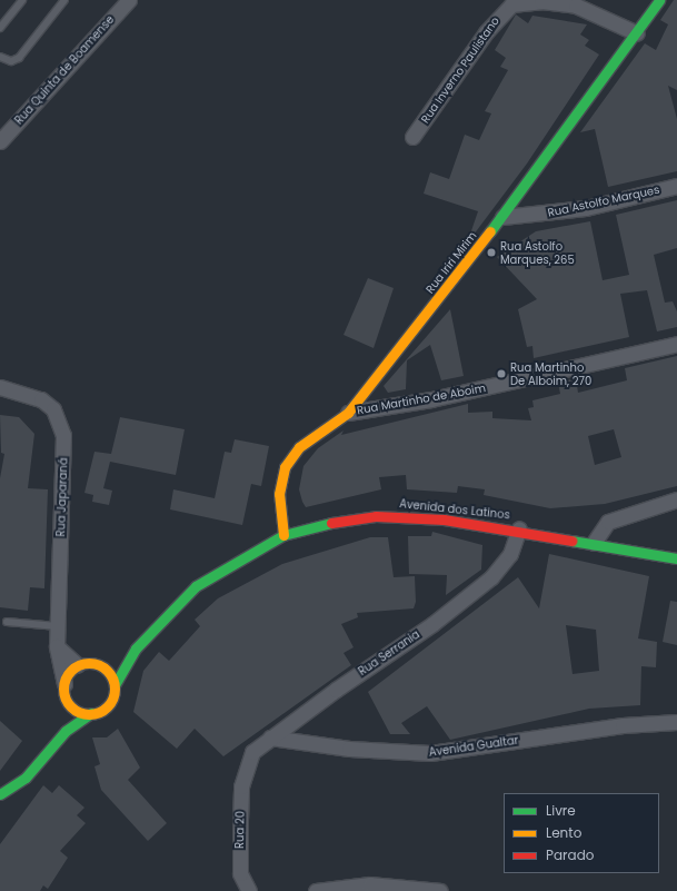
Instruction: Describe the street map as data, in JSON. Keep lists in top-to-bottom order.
{
  "streets": {
    "main road": ["Rua Iriri Mirim", "Avenida dos Latinos"],
    "street": [
      "Rua Quinta de Boamense",
      "Rua Inverno Paulistano",
      "Rua Astolfo Marques",
      "Rua Martinho de Aboim",
      "Rua Japaraná",
      "Rua Serrania",
      "Avenida Gualtar",
      "Rua 20"
    ]
  },
  "crossings": [
    ["Rua Inverno Paulistano", "Rua Iriri Mirim"],
    ["Rua Astolfo Marques", "Rua Iriri Mirim"],
    ["Rua Iriri Mirim", "Rua Martinho de Aboim"],
    ["Rua Iriri Mirim", "Avenida dos Latinos"],
    ["Rua Japaraná", "Avenida dos Latinos"],
    ["Avenida dos Latinos", "Rua Serrania"],
    ["Rua Serrania", "Avenida Gualtar"],
    ["Rua Serrania", "Rua 20"]
  ],
  "places": ["Rua Astolfo Marques, 265", "Rua Martinho De Alboim, 270"],
  "legend": ["Livre", "Lento", "Parado"]
}
